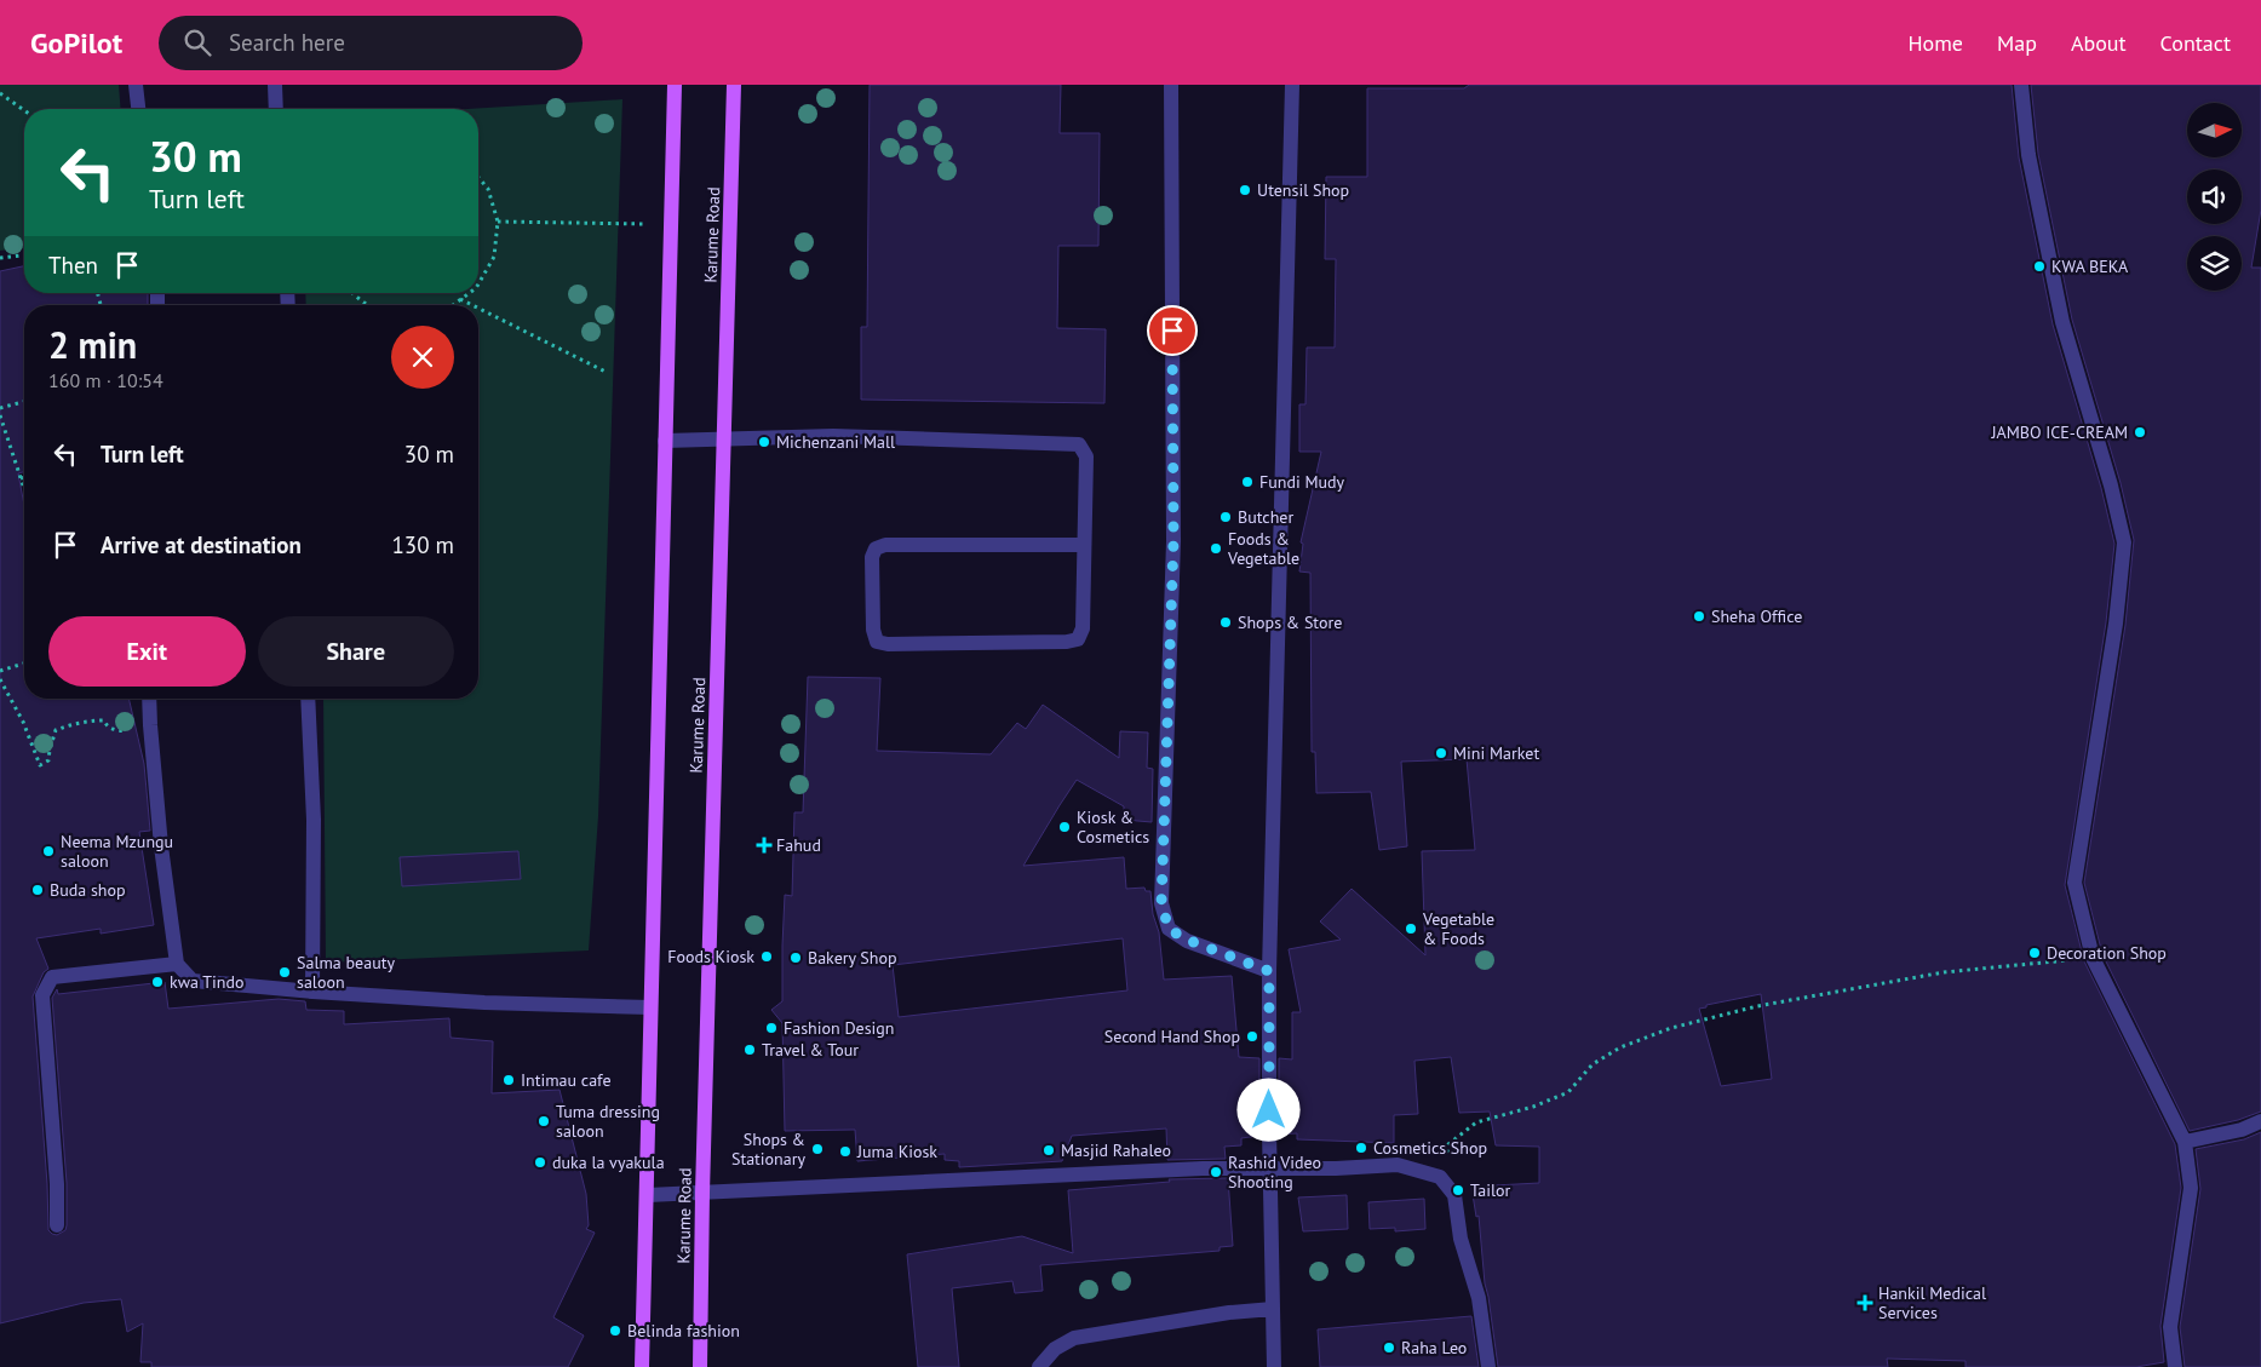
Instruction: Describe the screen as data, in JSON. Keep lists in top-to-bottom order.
{
  "streets": {
    "main road": ["Karume Road"]
  },
  "places": {
    "other": [
      "Utensil Shop",
      "KWA BEKA",
      "JAMBO ICE-CREAM",
      "Michenzani Mall",
      "Fundi Mudy",
      "Butcher",
      "Foods & Vegetable",
      "Sheha Office",
      "Shops & Store",
      "Mini Market",
      "Kiosk & Cosmetics",
      "Neema Mzungu saloon",
      "Buda shop",
      "Vegetable & Foods",
      "Decoration Shop",
      "Foods Kiosk",
      "Bakery Shop",
      "Salma beauty saloon",
      "kwa Tindo",
      "Fashion Design",
      "Second Hand Shop",
      "Travel & Tour",
      "Intimau cafe",
      "Tuma dressing saloon",
      "Cosmetics Shop",
      "Shops & Stationary",
      "Masjid Rahaleo",
      "Juma Kiosk",
      "duka la vyakula",
      "Rashid Video Shooting",
      "Tailor",
      "Belinda fashion",
      "Raha Leo"
    ],
    "health": ["Fahud", "Hankil Medical Services"]
  },
  "north": "right",
  "page": {
    "header": "GoPilot",
    "search": "Search here",
    "nav": [
      "Home",
      "Map",
      "About",
      "Contact"
    ],
    "turn": ["30 m", "Turn left"],
    "then": "Then",
    "heading": ["2 min", "160 m · 10:54"],
    "list": [
      {
        "name": "Turn left",
        "value": "30 m"
      },
      {
        "name": "Arrive at destination",
        "value": "130 m"
      }
    ],
    "buttons": ["Exit", "Share"]
  }
}
